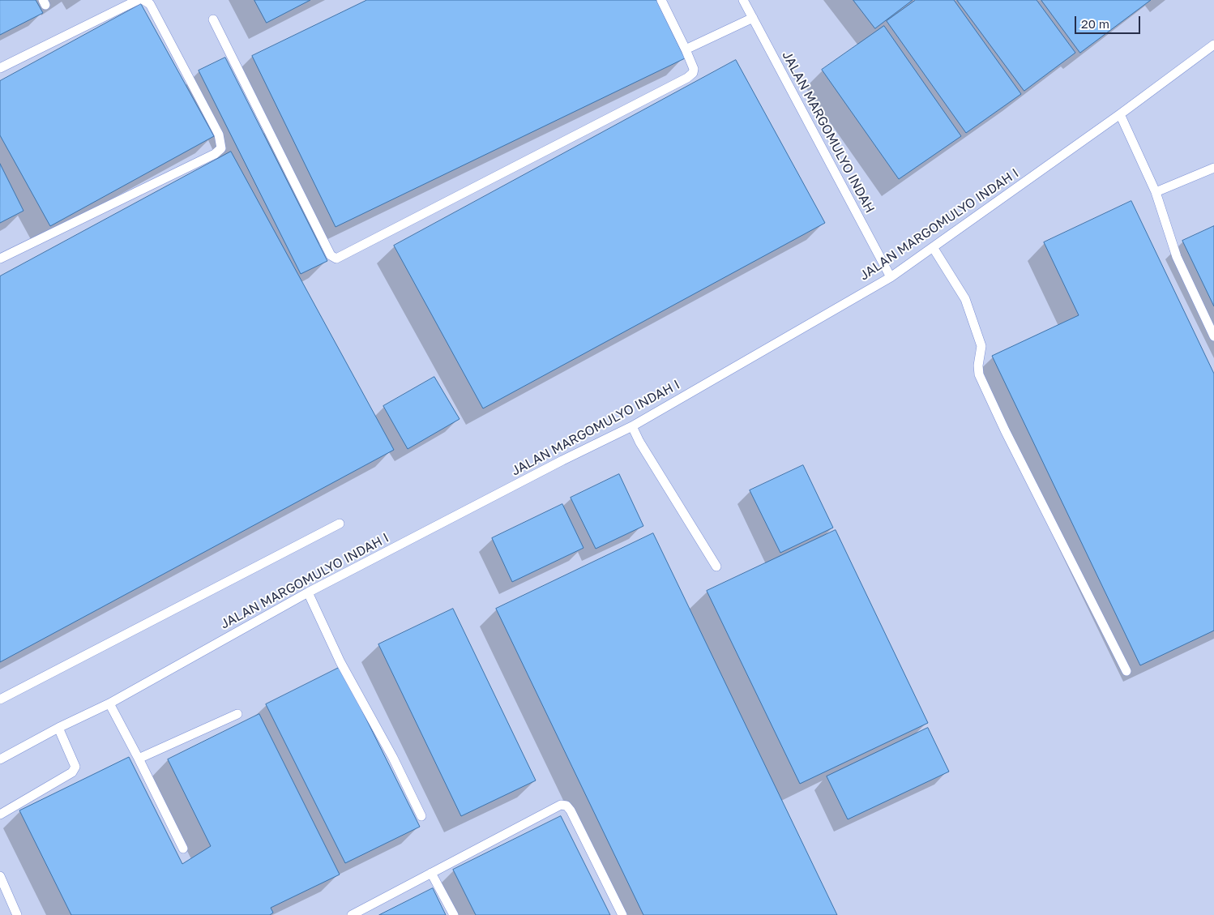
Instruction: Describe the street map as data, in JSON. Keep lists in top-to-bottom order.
{
  "streets": {
    "lane": ["JALAN MARGOMULYO INDAH", "JALAN MARGOMULYO INDAH I"]
  },
  "crossings": [
    ["JALAN MARGOMULYO INDAH", "JALAN MARGOMULYO INDAH I"]
  ],
  "scale_bar": "20 m"
}
